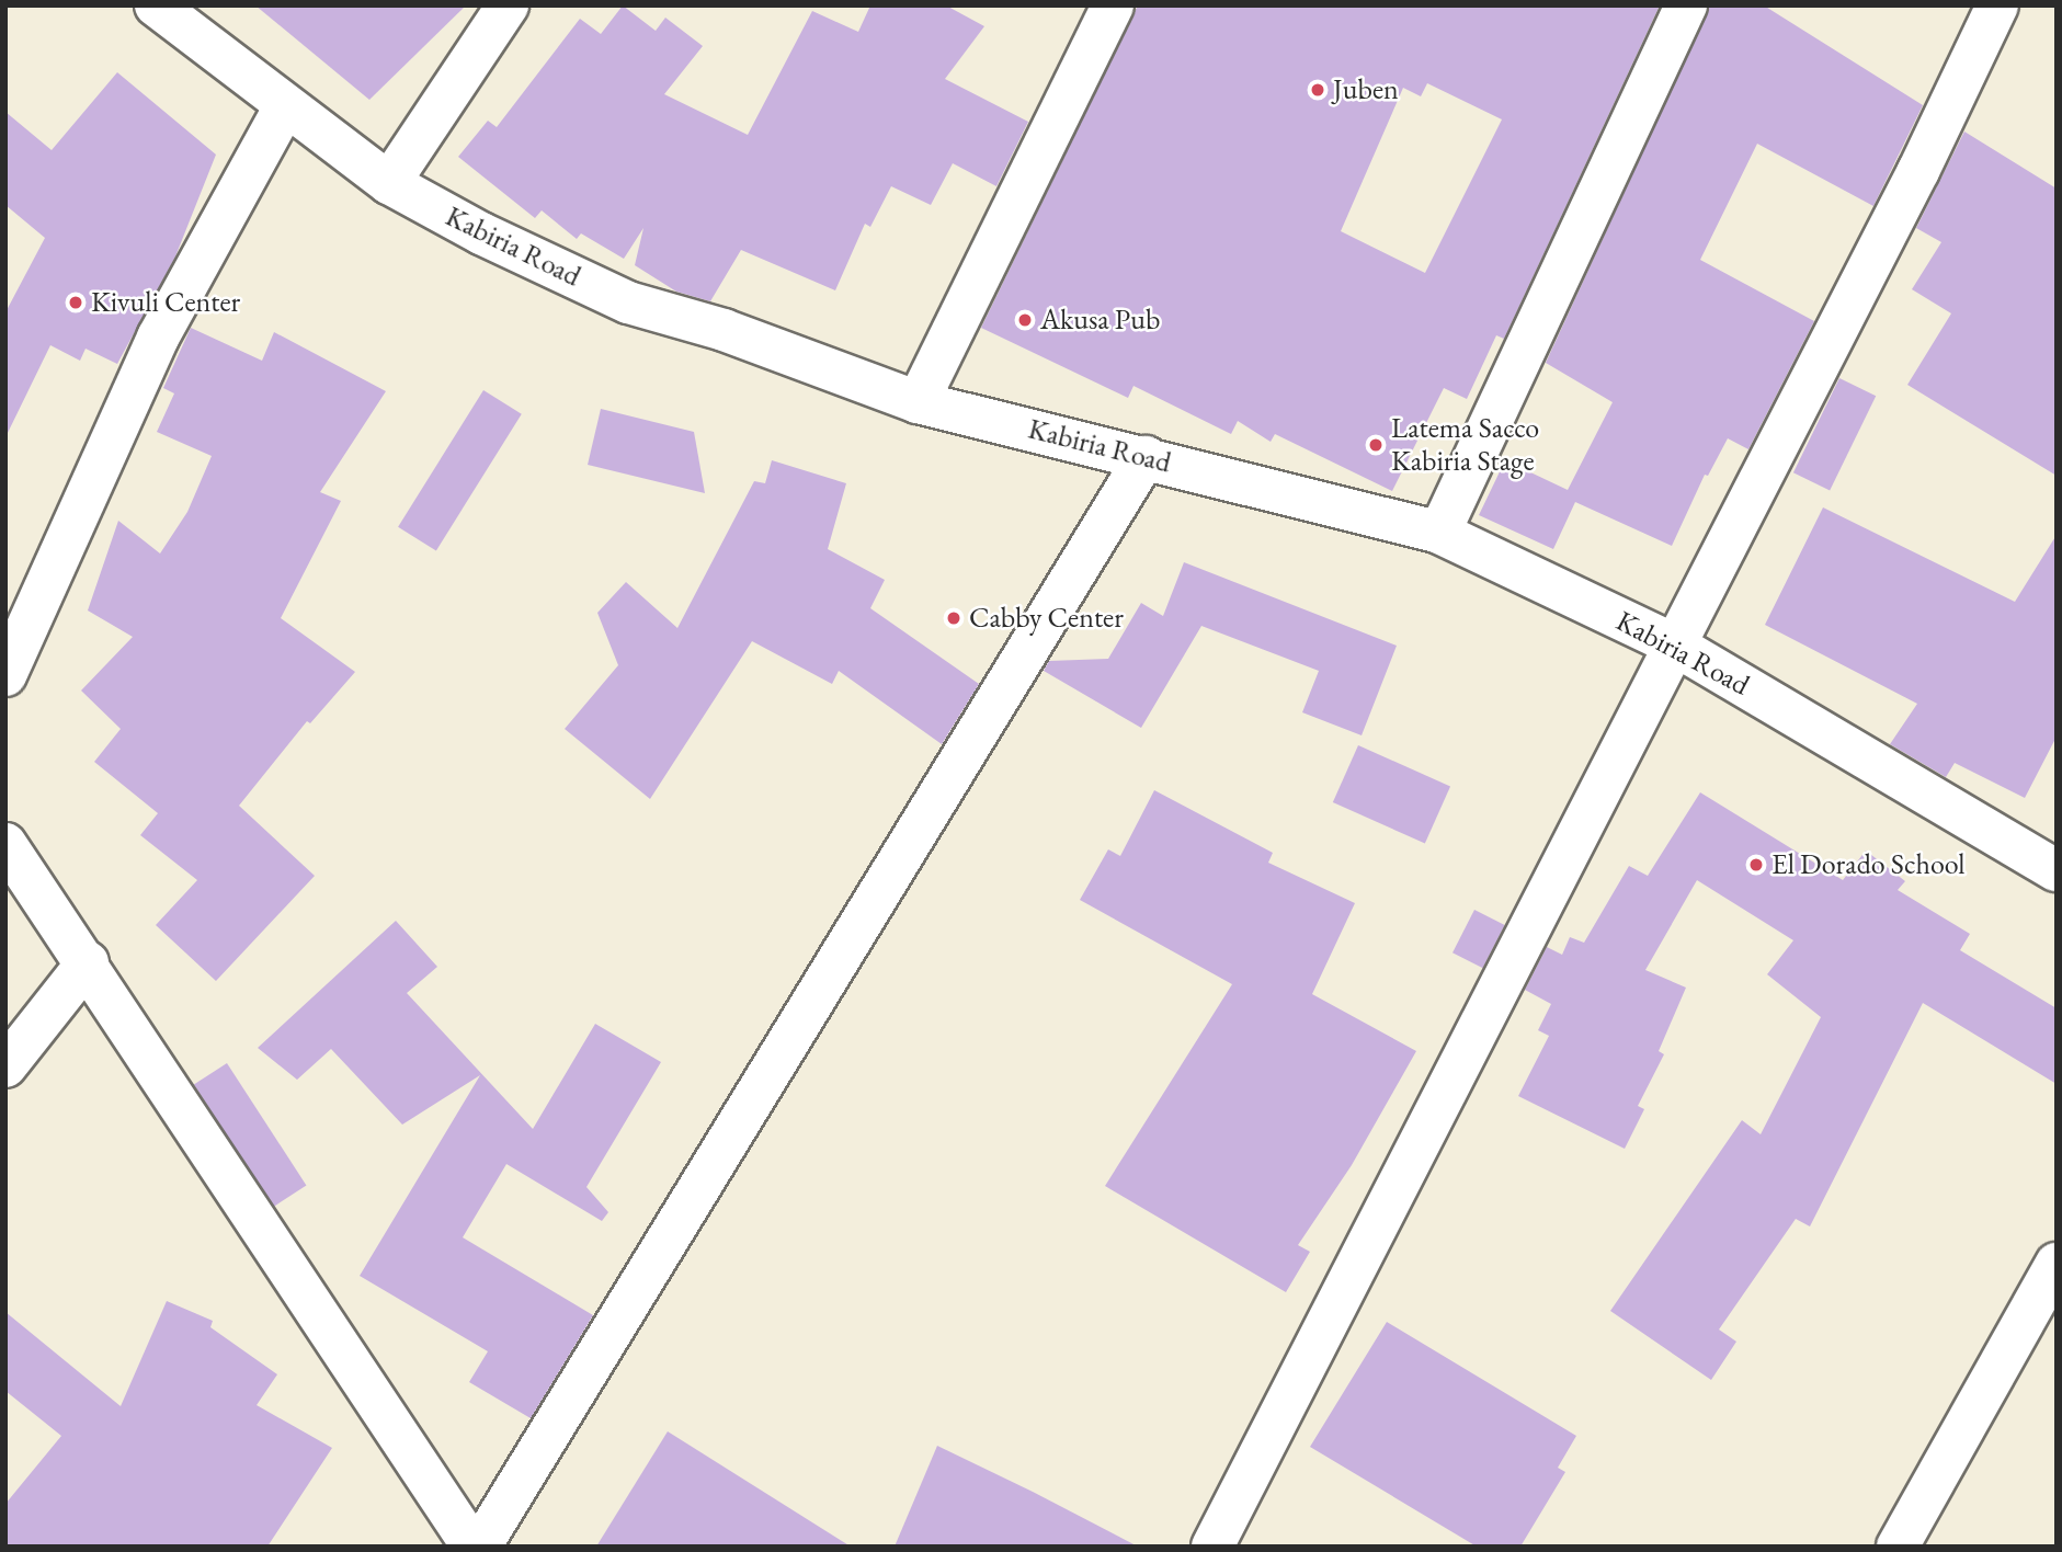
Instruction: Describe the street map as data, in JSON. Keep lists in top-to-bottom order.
{
  "streets": {
    "street": ["Kabiria Road"]
  },
  "places": [
    "Juben",
    "Kivuli Center",
    "Akusa Pub",
    "Latema Sacco Kabiria Stage",
    "Cabby Center",
    "El Dorado School"
  ]
}
